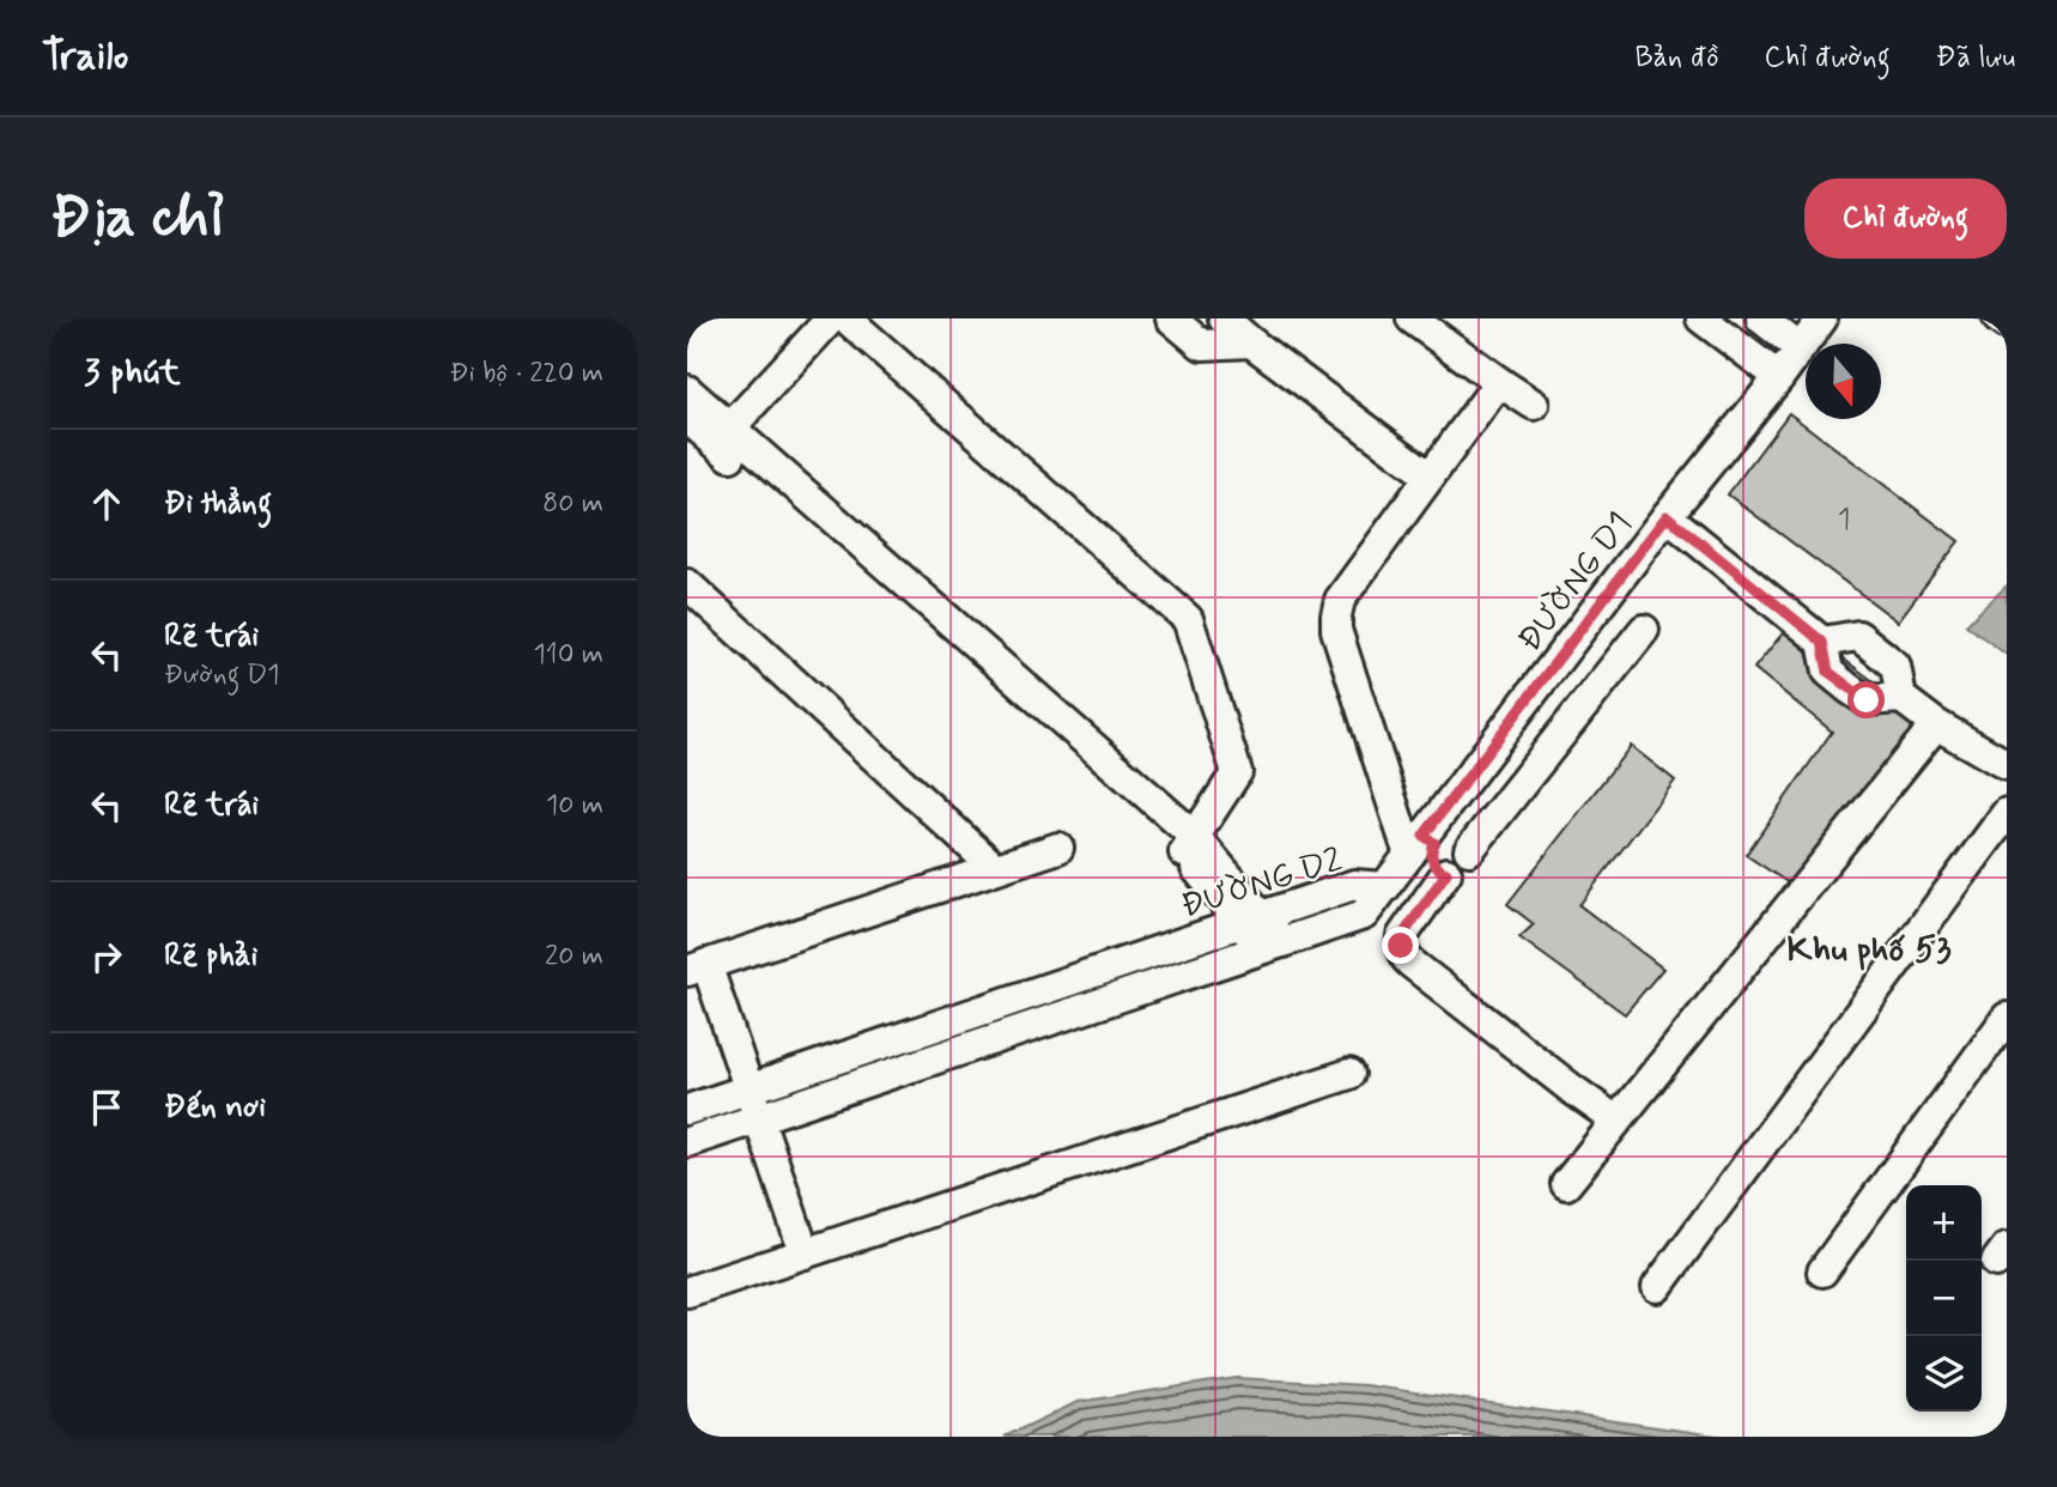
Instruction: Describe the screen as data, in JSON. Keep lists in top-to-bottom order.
{
  "streets": {
    "street": ["ĐƯỜNG D1", "ĐƯỜNG D2"]
  },
  "crossings": [
    ["ĐƯỜNG D1", "ĐƯỜNG D2"]
  ],
  "districts": ["Khu phố 53"],
  "house_numbers": ["1"],
  "north": "bottom",
  "page": {
    "header": "Trailo",
    "nav": ["Bản đồ", "Chỉ đường", "Đã lưu"],
    "buttons": "Chỉ đường",
    "title": "Địa chỉ",
    "heading": ["3 phút", "Đi bộ · 220 m"],
    "list": [
      ["Đi thẳng", "80 m"],
      ["Rẽ trái", "Đường D1", "110 m"],
      ["Rẽ trái", "10 m"],
      ["Rẽ phải", "20 m"],
      "Đến nơi"
    ],
    "map_buttons": ["+", "−"]
  }
}
